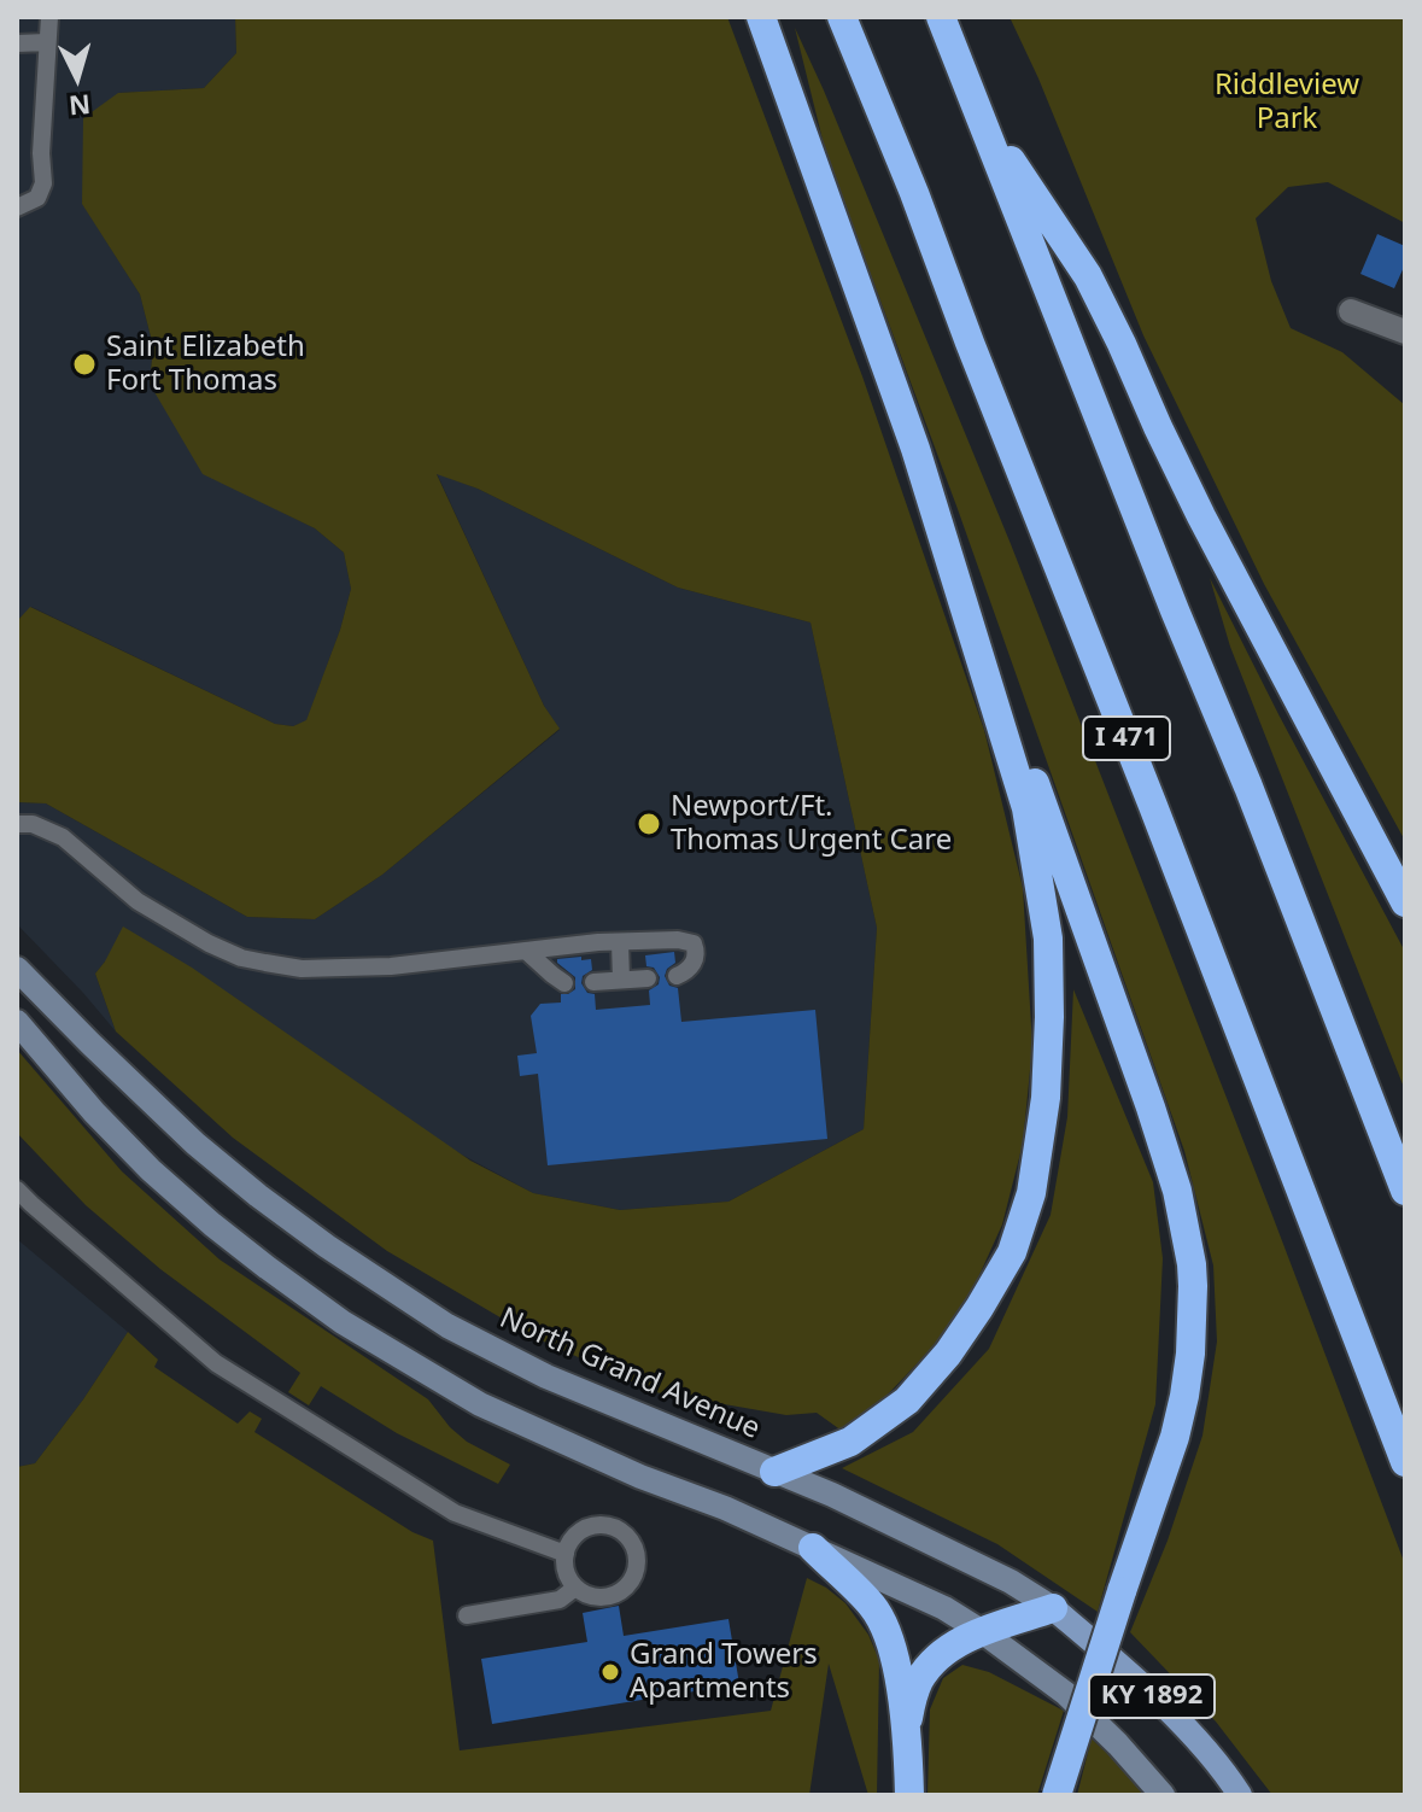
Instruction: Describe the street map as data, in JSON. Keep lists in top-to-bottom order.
{
  "streets": {
    "highway": ["I 471"],
    "main road": ["North Grand Avenue", "KY 1892"]
  },
  "parks": ["Riddleview Park"],
  "places": ["Saint Elizabeth Fort Thomas", "Newport/Ft. Thomas Urgent Care", "Grand Towers Apartments"],
  "north": "bottom"
}
